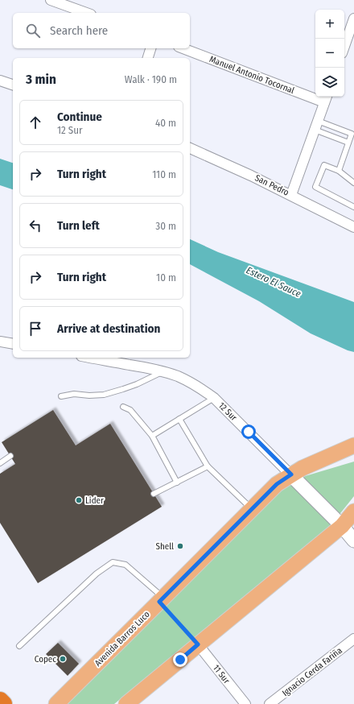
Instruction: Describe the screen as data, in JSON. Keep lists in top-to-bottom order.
{
  "streets": {
    "main road": ["Avenida Barros Luco"],
    "street": [
      "Manuel Antonio Tocornal",
      "San Pedro",
      "12 Sur",
      "Ignacio Cerda Fariña",
      "11 Sur"
    ]
  },
  "crossings": [
    ["12 Sur", "Avenida Barros Luco"]
  ],
  "water": ["Estero El Sauce"],
  "places": ["Lider", "Shell", "Copec"],
  "page": {
    "map_buttons": ["+", "−"],
    "search": "Search here",
    "heading": ["3 min", "Walk · 190 m"],
    "list": [
      ["Continue", "12 Sur", "40 m"],
      ["Turn right", "110 m"],
      ["Turn left", "30 m"],
      ["Turn right", "10 m"],
      "Arrive at destination"
    ]
  }
}
